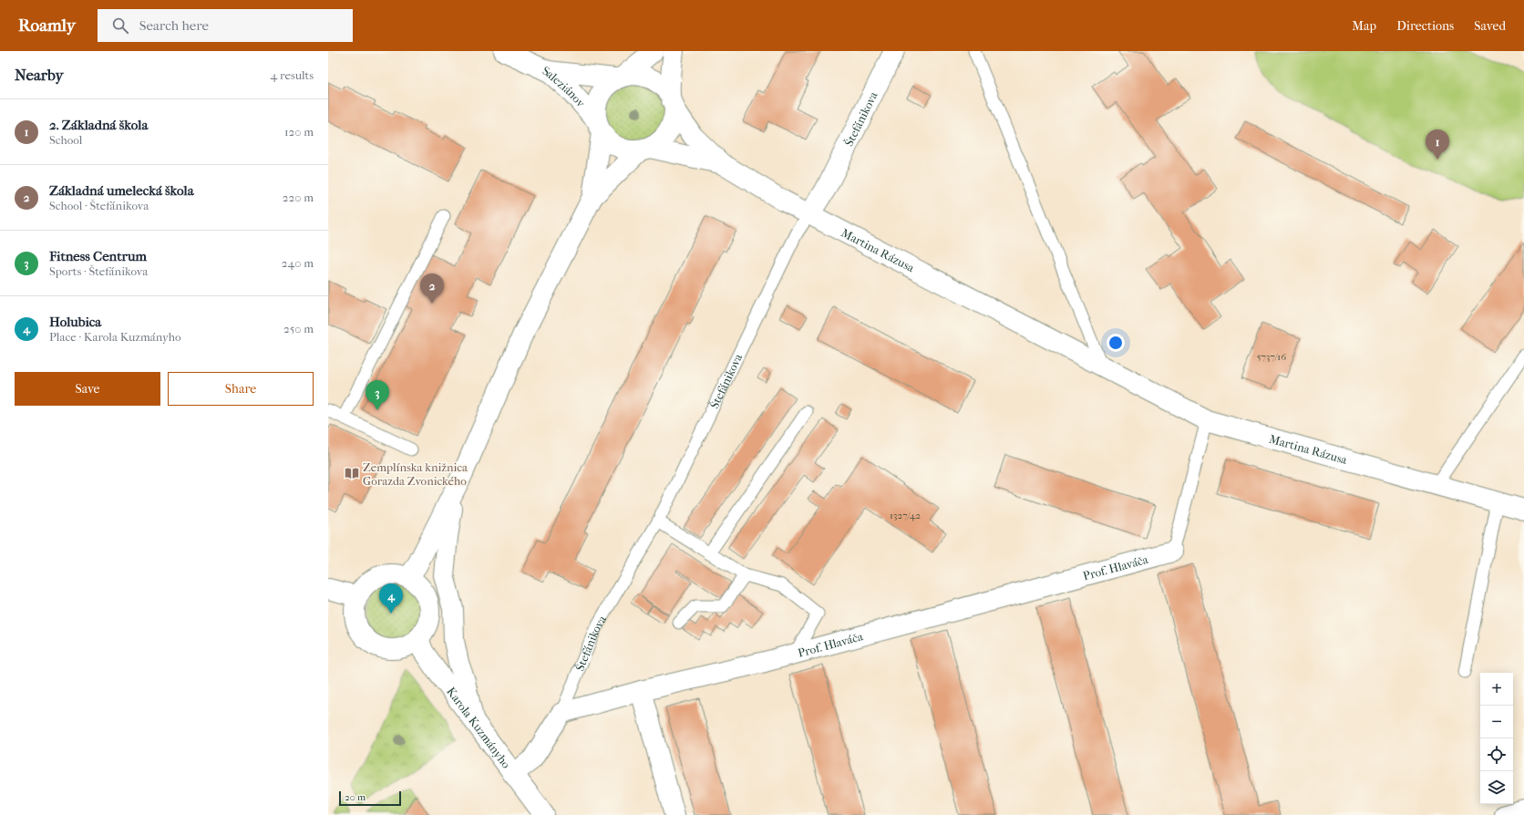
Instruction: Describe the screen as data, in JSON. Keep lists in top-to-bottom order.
{
  "streets": {
    "street": [
      "Saleziánov",
      "Štefánikova",
      "Martina Rázusa",
      "Prof. Hlaváča",
      "Karola Kuzmányho"
    ]
  },
  "crossings": [
    ["Saleziánov", "Martina Rázusa"],
    ["Štefánikova", "Martina Rázusa"],
    ["Štefánikova", "Prof. Hlaváča"]
  ],
  "places": {
    "library": ["Zemplínska knižnica Gorazda Zvonického"]
  },
  "house_numbers": ["5737/16", "1327/42"],
  "scale_bar": "20 m",
  "page": {
    "header": "Roamly",
    "search": "Search here",
    "nav": ["Map", "Directions", "Saved"],
    "heading": ["Nearby", "4 results"],
    "list": [
      {
        "mark": "1",
        "name": "2. Základná škola",
        "note": "School",
        "value": "120 m"
      },
      {
        "mark": "2",
        "name": "Základná umelecká škola",
        "note": "School · Štefánikova",
        "value": "220 m"
      },
      {
        "mark": "3",
        "name": "Fitness Centrum",
        "note": "Sports · Štefánikova",
        "value": "240 m"
      },
      {
        "mark": "4",
        "name": "Holubica",
        "note": "Place · Karola Kuzmányho",
        "value": "250 m"
      }
    ],
    "pins": [
      "1",
      "2",
      "3",
      "4"
    ],
    "buttons": ["Save", "Share"],
    "map_buttons": ["+", "−"],
    "scale": "20 m"
  }
}
